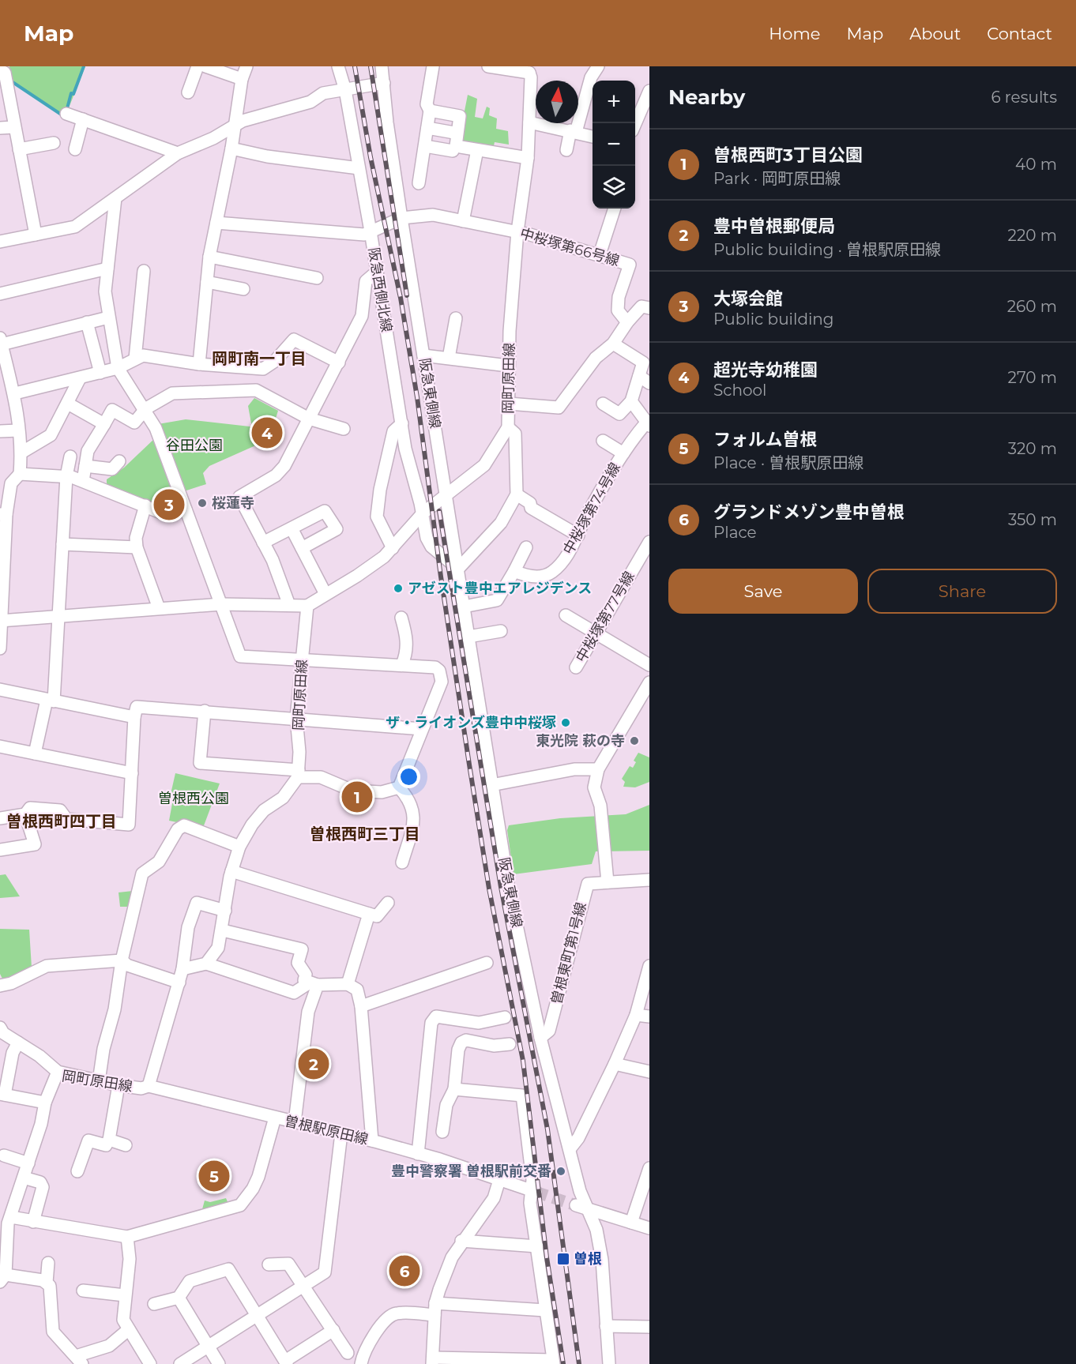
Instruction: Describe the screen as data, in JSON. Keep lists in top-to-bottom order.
{
  "streets": {
    "street": [
      "中桜塚第66号線",
      "阪急西側北線",
      "岡町原田線",
      "阪急東側線",
      "中桜塚第74号線",
      "中桜塚第77号線",
      "曽根東町第1号線",
      "曽根駅原田線"
    ]
  },
  "crossings": [
    ["中桜塚第66号線", "岡町原田線"],
    ["中桜塚第66号線", "阪急東側線"],
    ["阪急西側北線", "岡町原田線"],
    ["岡町原田線", "阪急東側線"],
    ["岡町原田線", "曽根駅原田線"],
    ["阪急東側線", "曽根東町第1号線"]
  ],
  "districts": ["岡町南一丁目", "曽根西町四丁目", "曽根西町三丁目"],
  "parks": ["谷田公園", "曽根西公園"],
  "places": {
    "other": [
      "桜蓮寺",
      "アゼスト豊中エアレジデンス",
      "ザ・ライオンズ豊中中桜塚",
      "東光院 萩の寺",
      "豊中警察署 曽根駅前交番"
    ],
    "transit": ["曽根"]
  },
  "north": "top",
  "page": {
    "header": "Map",
    "nav": [
      "Home",
      "Map",
      "About",
      "Contact"
    ],
    "heading": ["Nearby", "6 results"],
    "map_buttons": ["+", "−"],
    "list": [
      {
        "mark": "1",
        "name": "曽根西町3丁目公園",
        "note": "Park · 岡町原田線",
        "value": "40 m"
      },
      {
        "mark": "2",
        "name": "豊中曽根郵便局",
        "note": "Public building · 曽根駅原田線",
        "value": "220 m"
      },
      {
        "mark": "3",
        "name": "大塚会館",
        "note": "Public building",
        "value": "260 m"
      },
      {
        "mark": "4",
        "name": "超光寺幼稚園",
        "note": "School",
        "value": "270 m"
      },
      {
        "mark": "5",
        "name": "フォルム曽根",
        "note": "Place · 曽根駅原田線",
        "value": "320 m"
      },
      {
        "mark": "6",
        "name": "グランドメゾン豊中曽根",
        "note": "Place",
        "value": "350 m"
      }
    ],
    "pins": [
      "4",
      "3",
      "1",
      "2",
      "5",
      "6"
    ],
    "buttons": ["Save", "Share"]
  }
}
